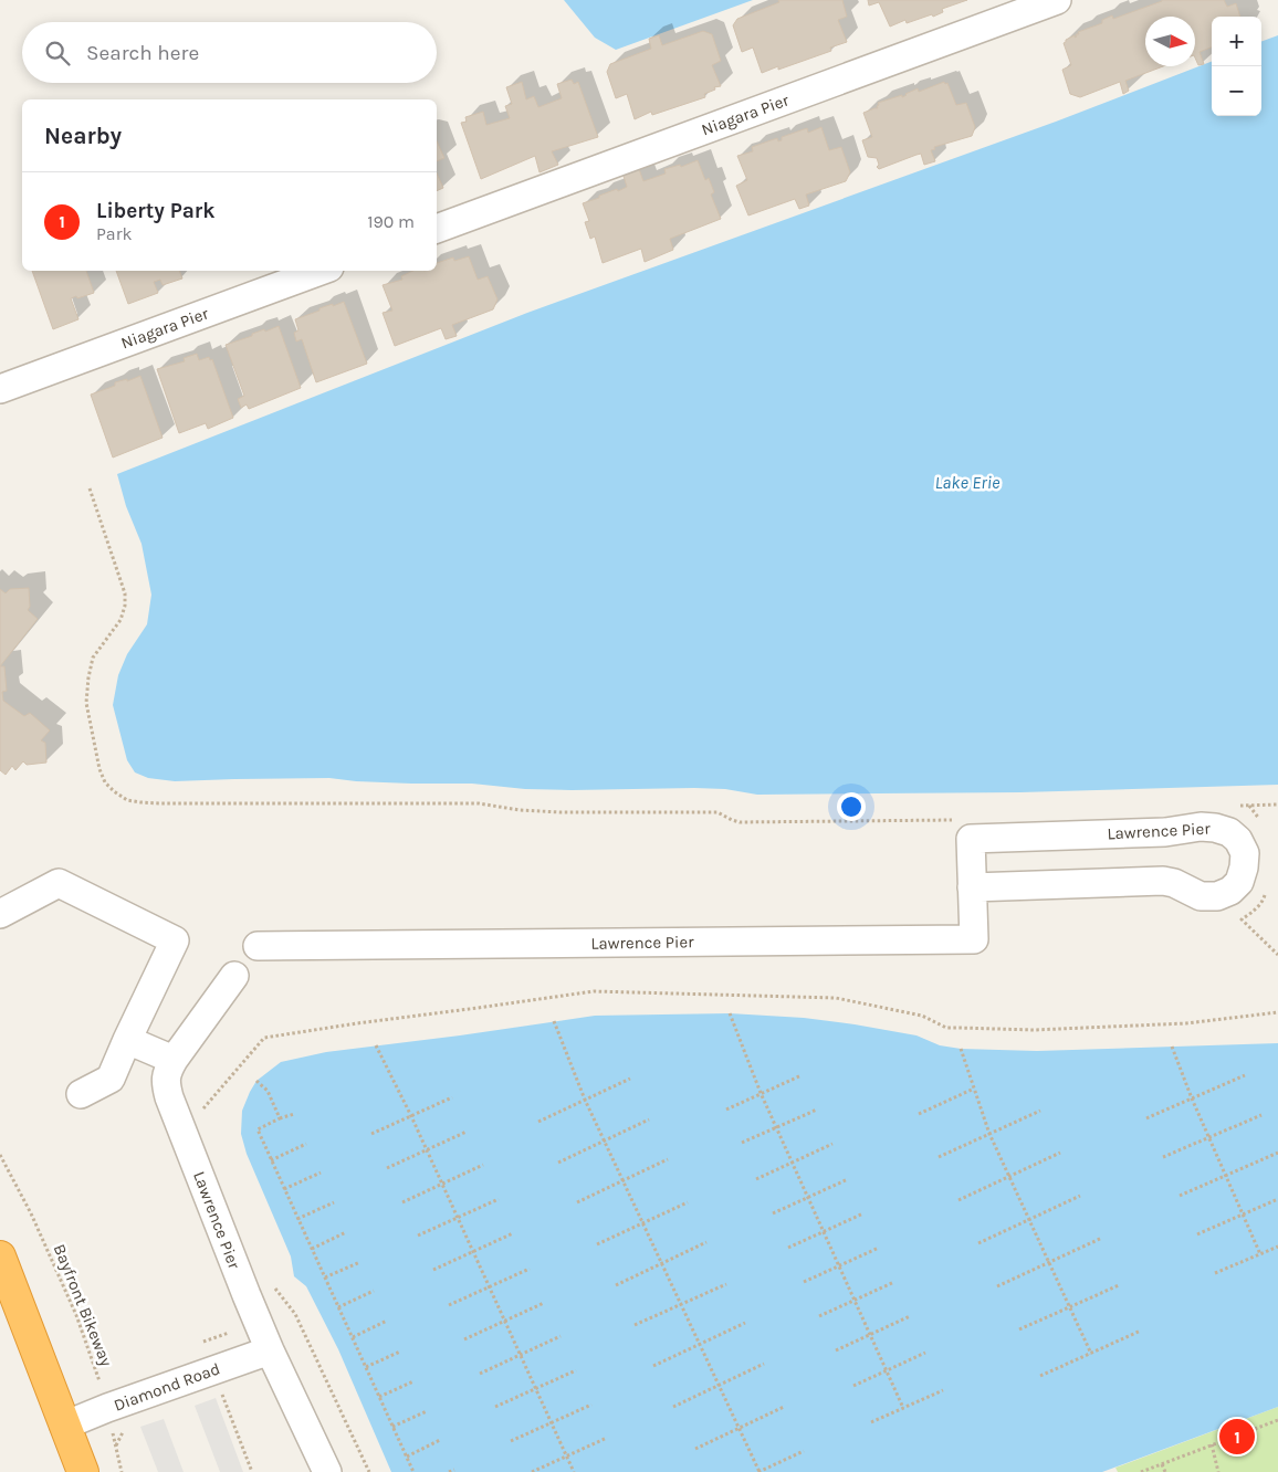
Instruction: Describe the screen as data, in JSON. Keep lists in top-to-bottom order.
{
  "streets": {
    "street": ["Niagara Pier", "Lawrence Pier", "Diamond Road"],
    "path": ["Bayfront Bikeway"]
  },
  "crossings": [
    ["Lawrence Pier", "Diamond Road"],
    ["Bayfront Bikeway", "Diamond Road"]
  ],
  "water": ["Lake Erie"],
  "north": "right",
  "page": {
    "map_buttons": ["+", "−"],
    "search": "Search here",
    "heading": "Nearby",
    "list": [
      {
        "mark": "1",
        "name": "Liberty Park",
        "note": "Park",
        "value": "190 m"
      }
    ],
    "pins": "1"
  }
}
